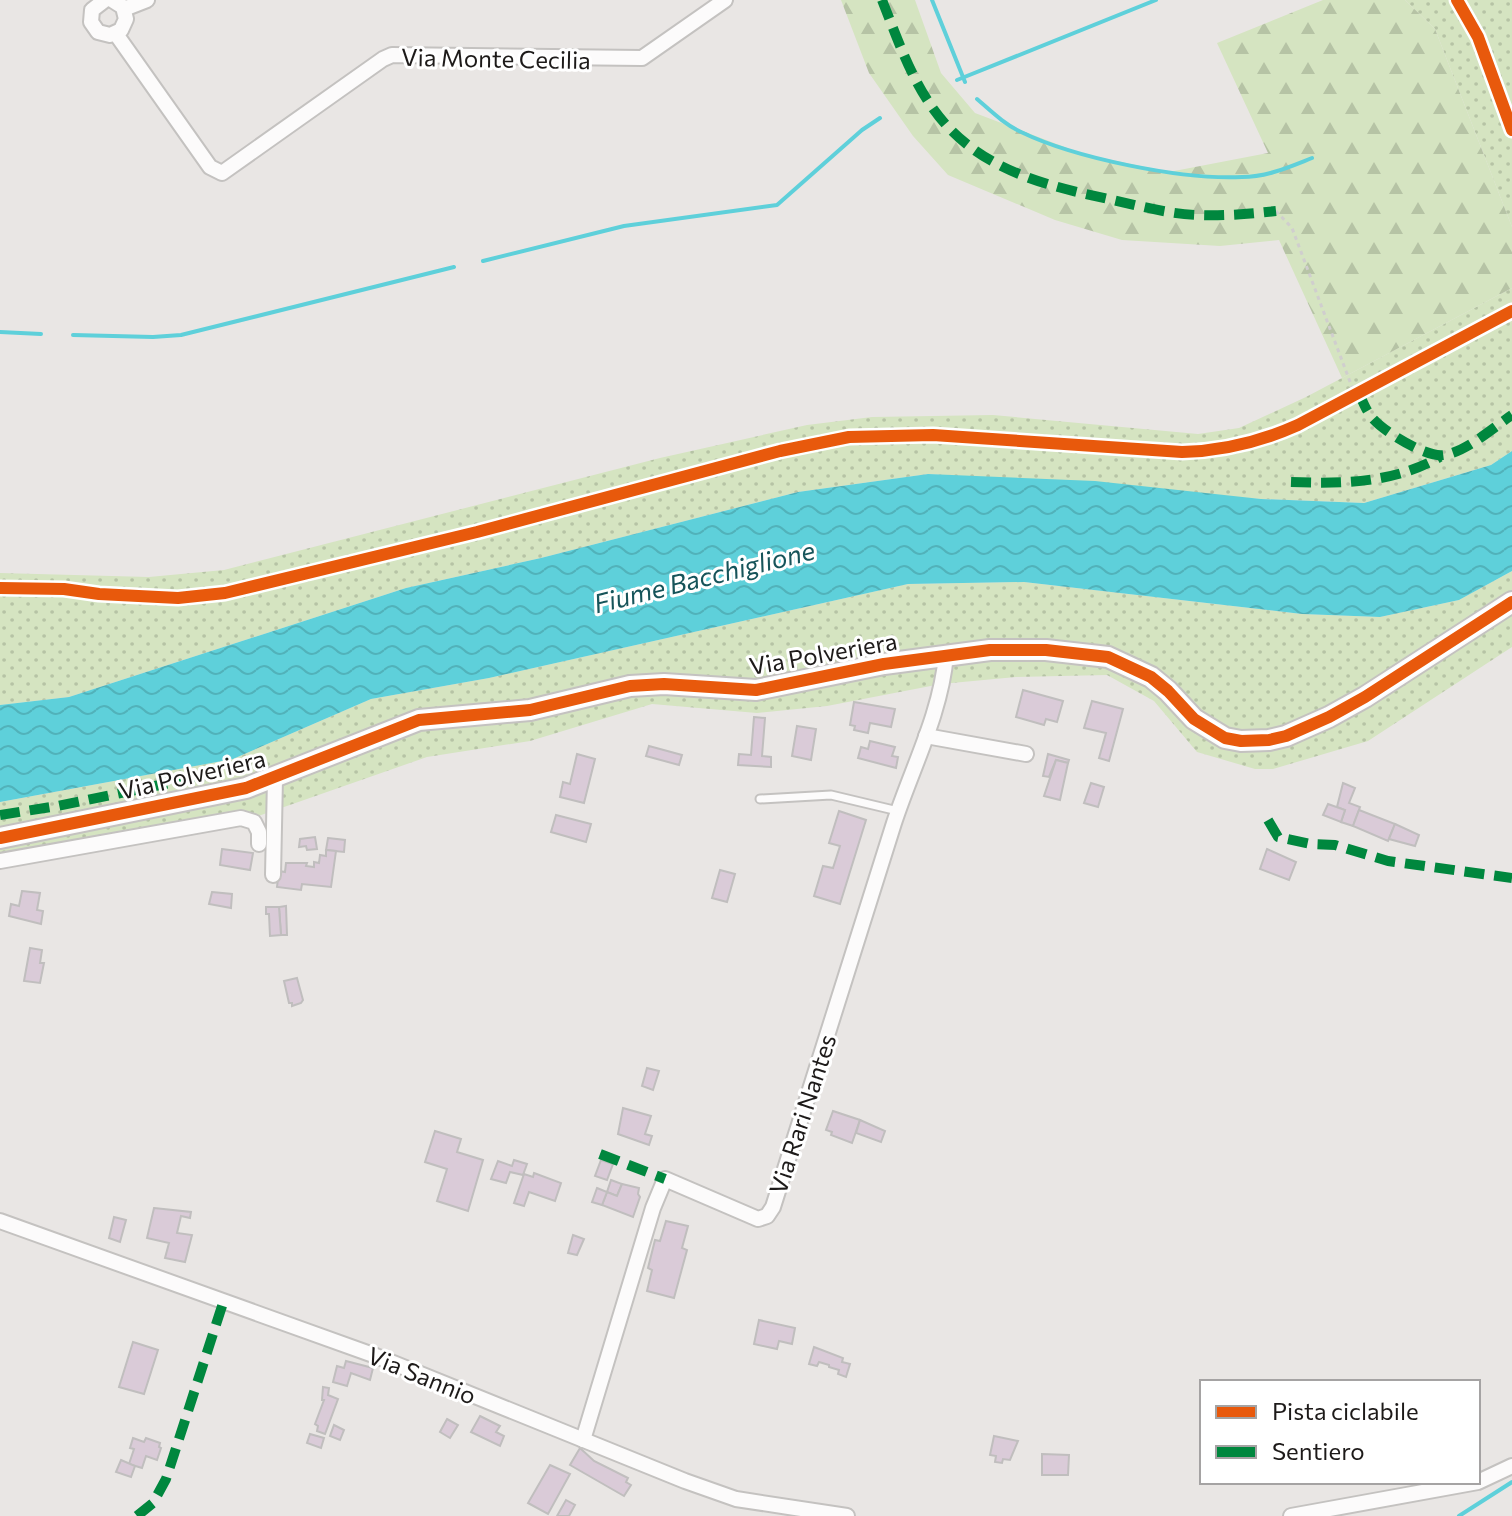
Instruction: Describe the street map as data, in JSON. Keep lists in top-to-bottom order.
{
  "streets": {
    "street": [
      "Via Monte Cecilia",
      "Via Polveriera",
      "Via Rari Nantes",
      "Via Sannio"
    ]
  },
  "crossings": [
    ["Via Polveriera", "Via Rari Nantes"],
    ["Via Rari Nantes", "Via Sannio"]
  ],
  "water": ["Fiume Bacchiglione"],
  "legend": ["Pista ciclabile", "Sentiero"]
}
